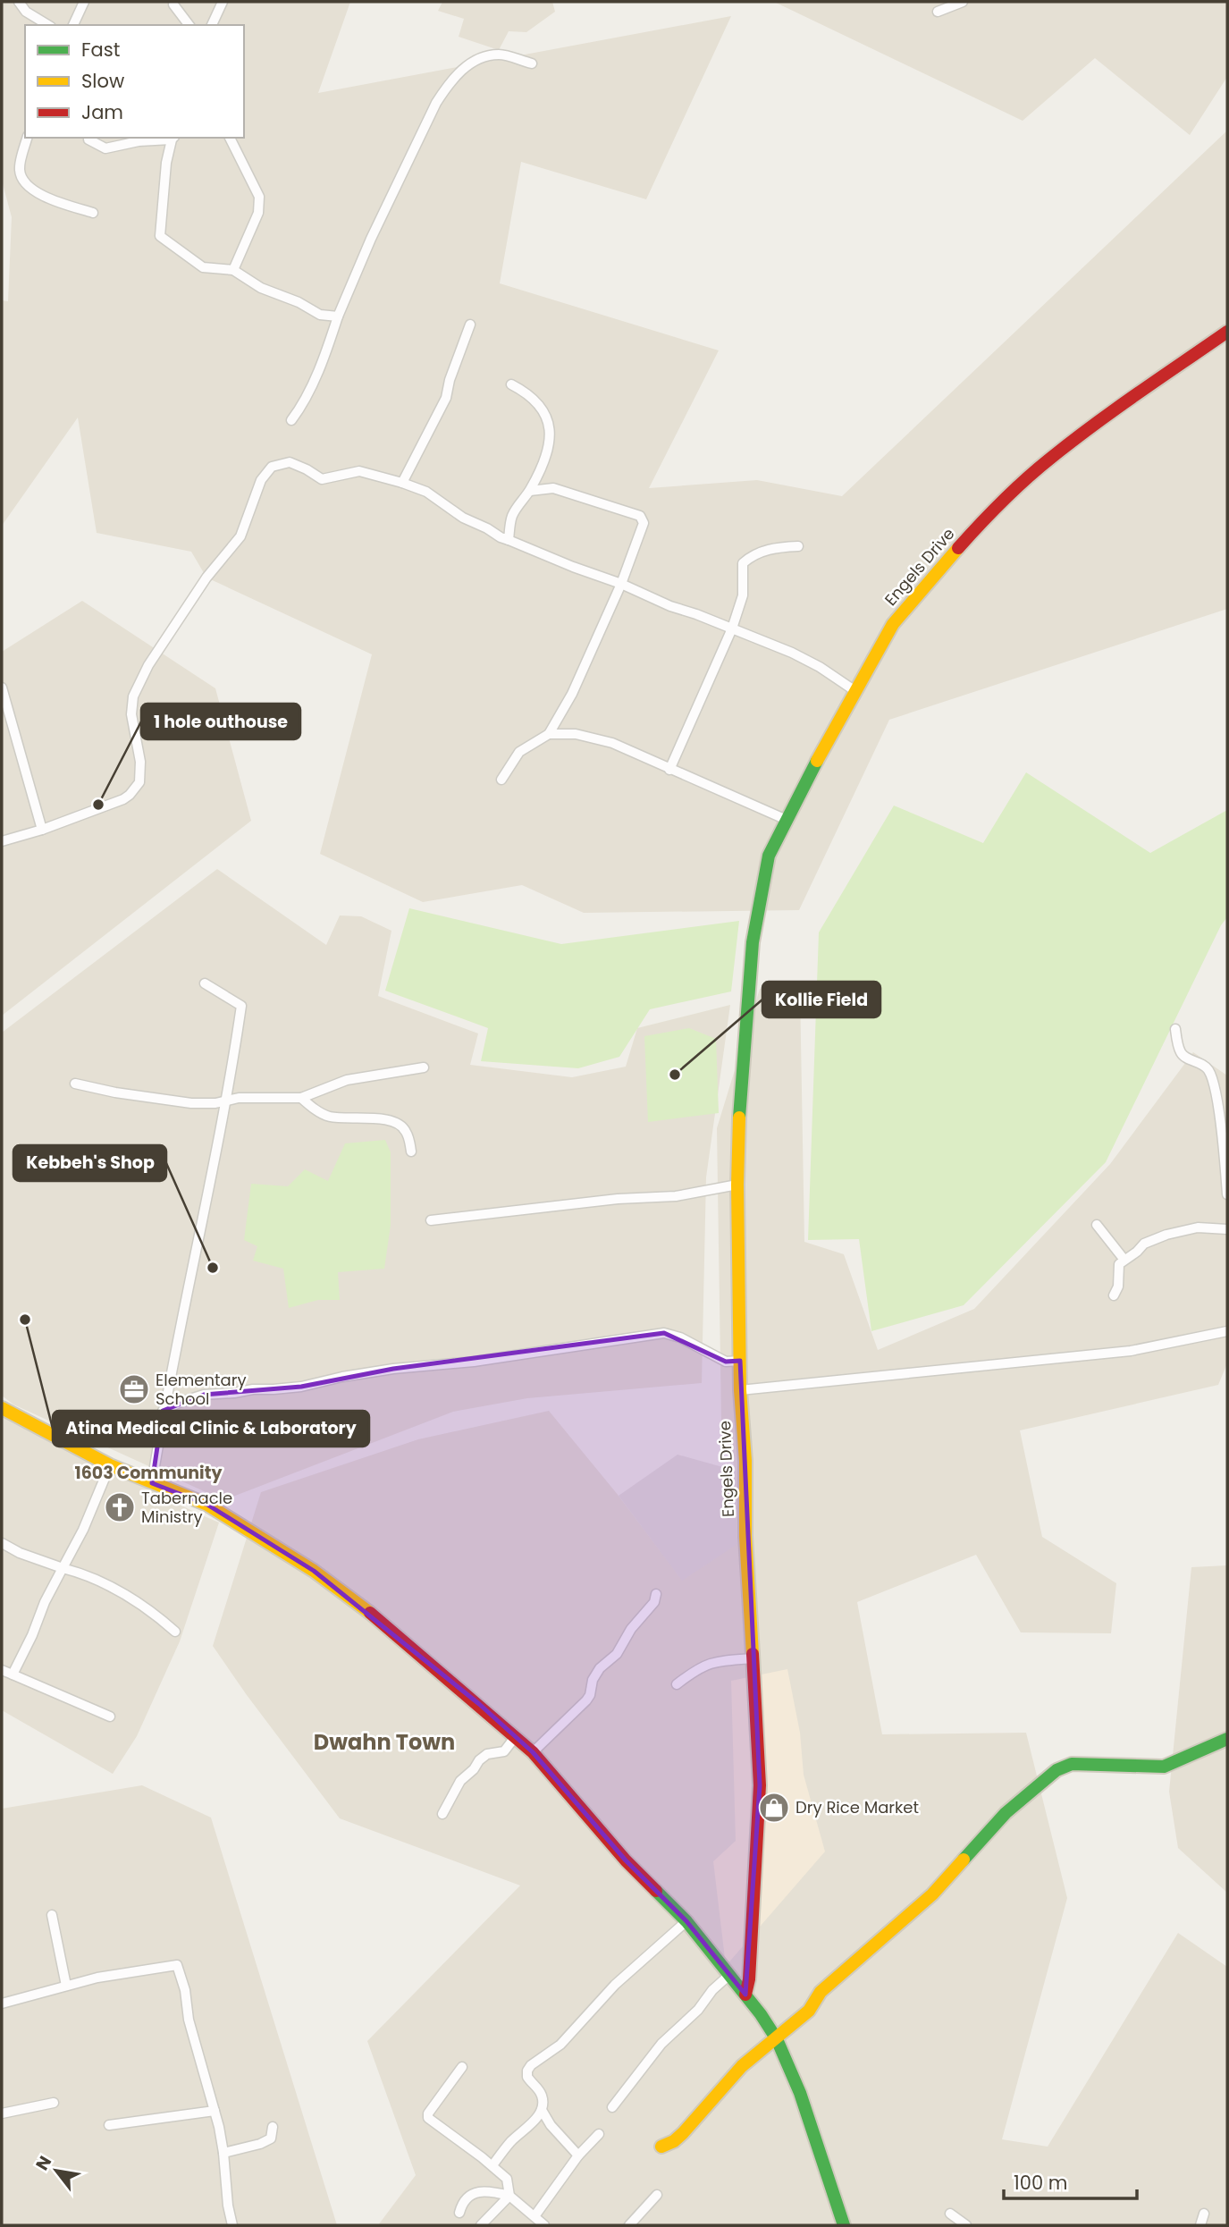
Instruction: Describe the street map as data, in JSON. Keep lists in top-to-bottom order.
{
  "streets": {
    "street": ["Engels Drive"]
  },
  "districts": ["1603 Community", "Dwahn Town"],
  "places": {
    "other": [
      "1 hole outhouse",
      "Kollie Field",
      "Kebbeh's Shop",
      "Atina Medical Clinic & Laboratory"
    ],
    "office": ["Elementary School"],
    "church": ["Tabernacle Ministry"],
    "shop": ["Dry Rice Market"]
  },
  "legend": ["Fast", "Slow", "Jam"],
  "scale_bar": "100 m",
  "north": "top left"
}
